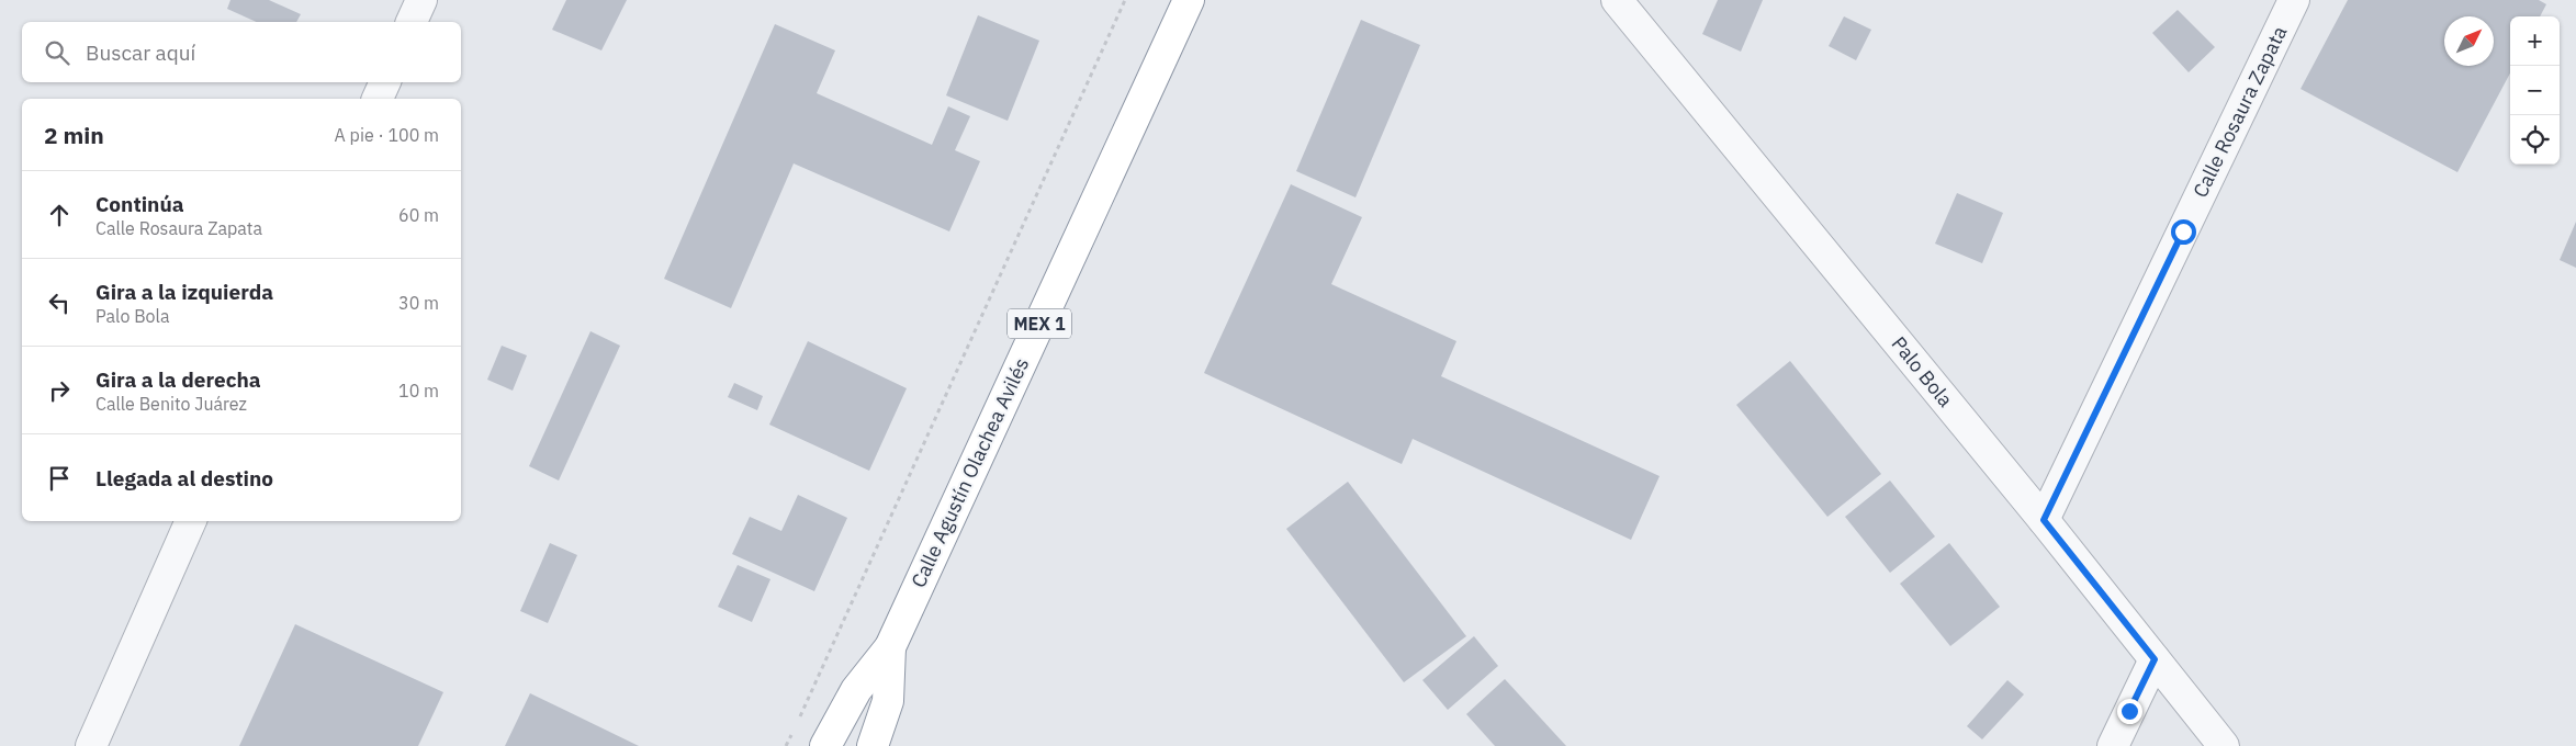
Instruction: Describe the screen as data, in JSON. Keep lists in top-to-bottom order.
{
  "streets": {
    "highway": ["MEX 1", "Calle Agustín Olachea Avilés"],
    "street": ["Calle Rosaura Zapata", "Palo Bola"]
  },
  "crossings": [
    ["Calle Rosaura Zapata", "Palo Bola"]
  ],
  "north": "top right",
  "page": {
    "map_buttons": ["+", "−"],
    "search": "Buscar aquí",
    "heading": ["2 min", "A pie · 100 m"],
    "list": [
      ["Continúa", "Calle Rosaura Zapata", "60 m"],
      ["Gira a la izquierda", "Palo Bola", "30 m"],
      ["Gira a la derecha", "Calle Benito Juárez", "10 m"],
      "Llegada al destino"
    ]
  }
}
